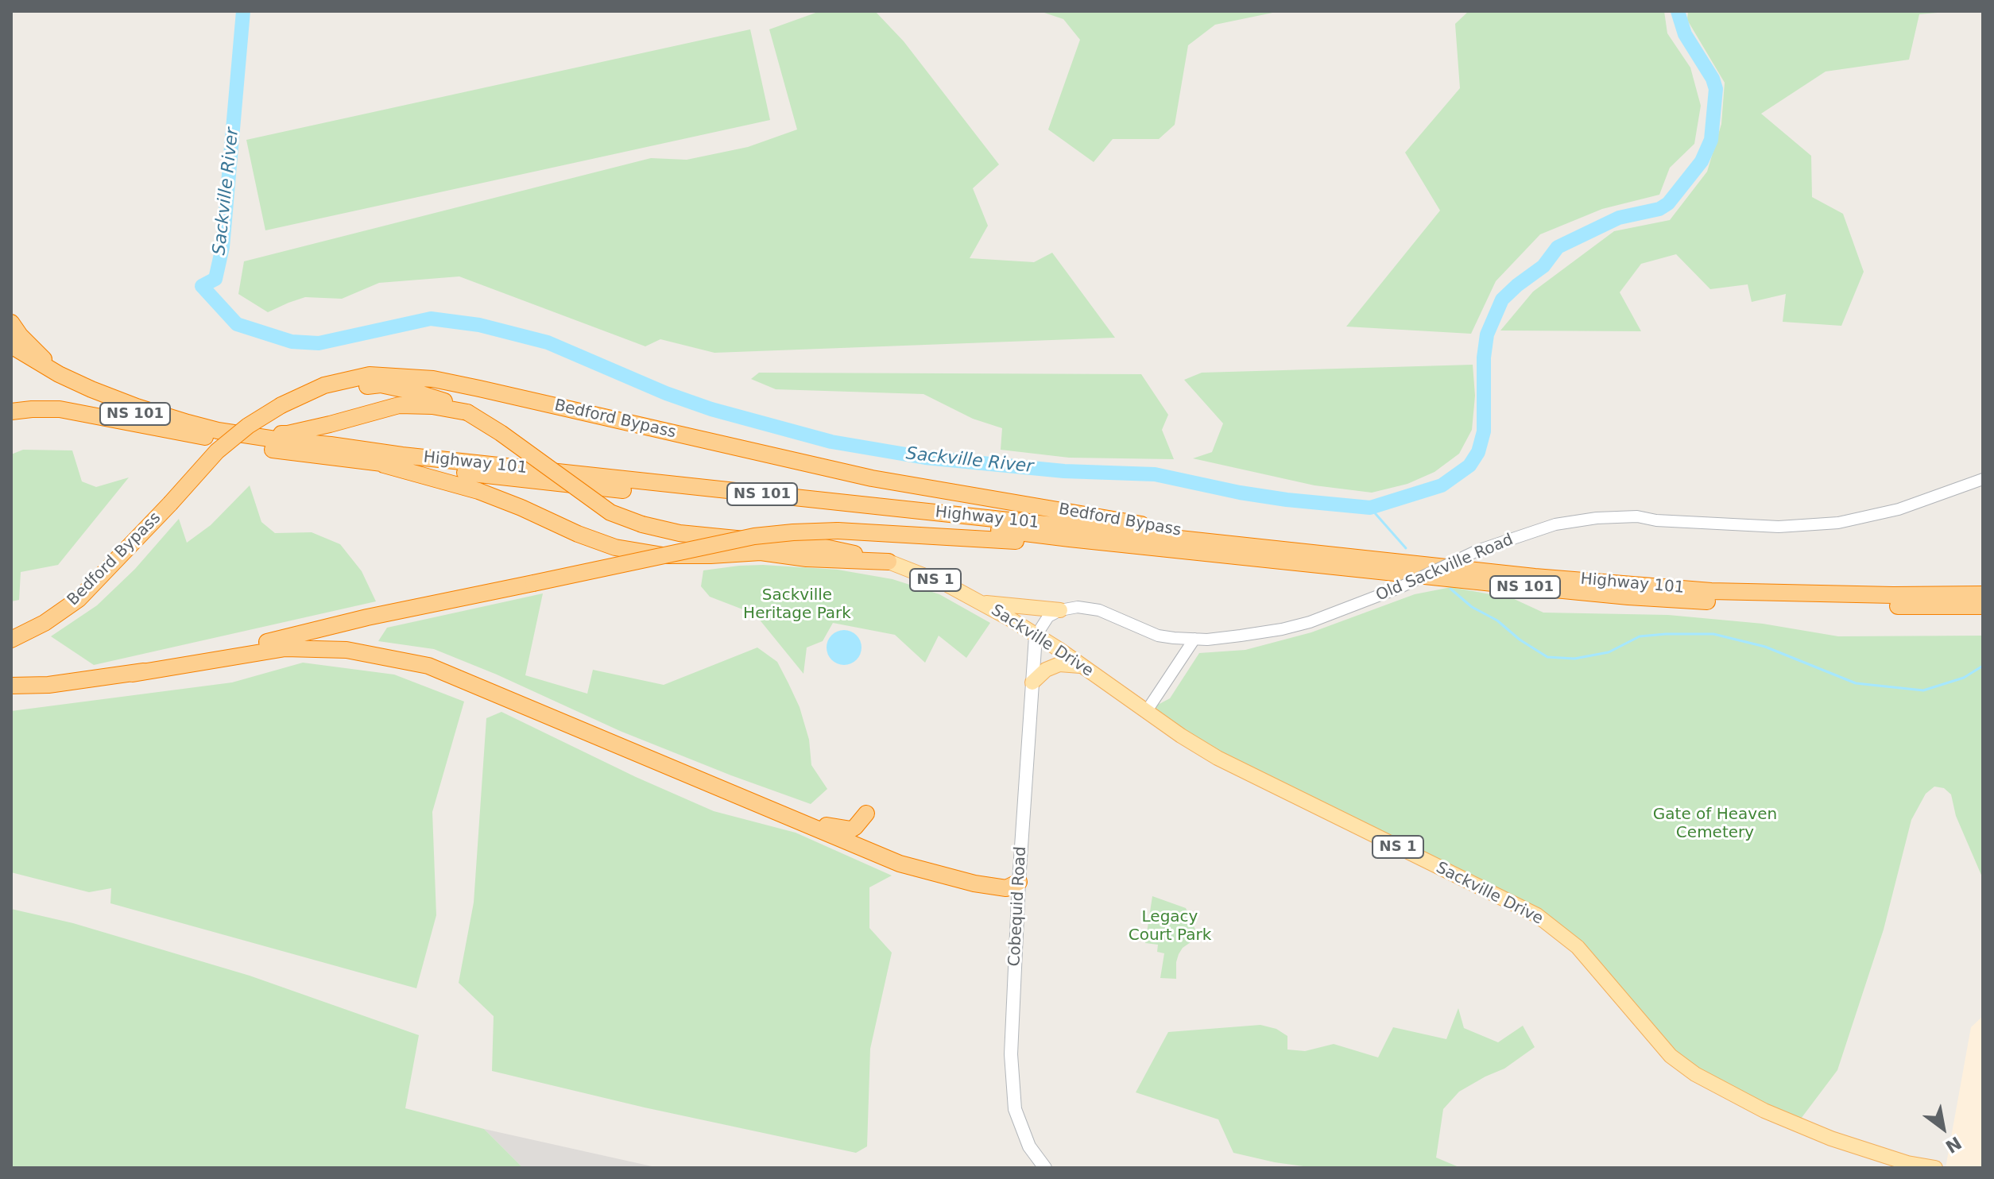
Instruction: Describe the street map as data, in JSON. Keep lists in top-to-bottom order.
{
  "streets": {
    "highway": ["NS 101", "Bedford Bypass", "Highway 101"],
    "main road": ["NS 1", "Sackville Drive", "Cobequid Road"],
    "street": ["Old Sackville Road"]
  },
  "crossings": [
    ["Bedford Bypass", "Highway 101"],
    ["Sackville Drive", "Cobequid Road"]
  ],
  "water": ["Sackville River"],
  "parks": ["Sackville Heritage Park", "Gate of Heaven Cemetery", "Legacy Court Park"],
  "north": "bottom right"
}
